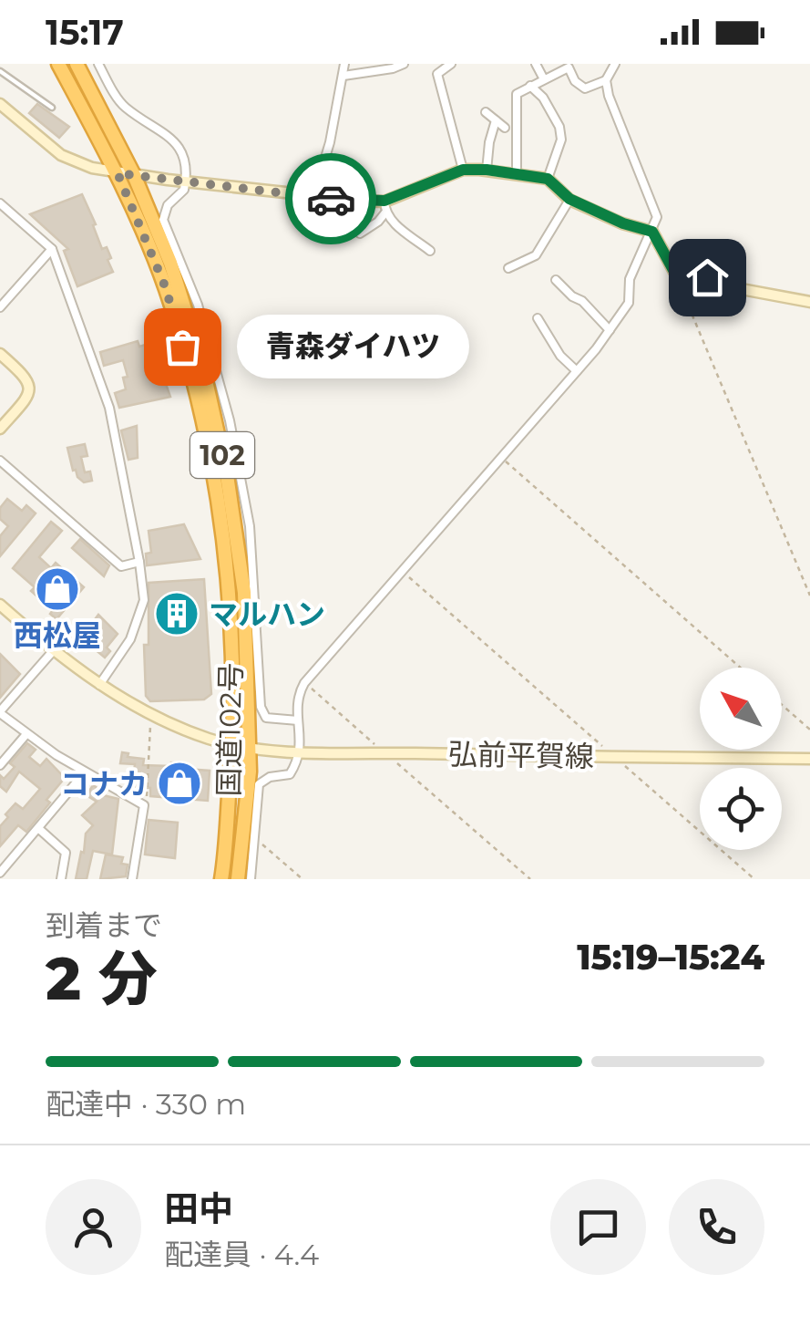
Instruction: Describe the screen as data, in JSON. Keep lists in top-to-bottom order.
{
  "streets": {
    "highway": ["102", "国道102号"],
    "street": ["弘前平賀線"]
  },
  "crossings": [
    ["国道102号", "弘前平賀線"]
  ],
  "places": {
    "other": ["青森ダイハツ"],
    "shop": ["西松屋", "コナカ"],
    "building": ["マルハン"]
  },
  "north": "top left",
  "page": {
    "status": "15:17",
    "bubble": "青森ダイハツ",
    "heading": ["2 分", "到着まで", "15:19–15:24"],
    "panel": ["田中", "配達員 · 4.4"],
    "bar": "配達中 · 330 m"
  }
}
